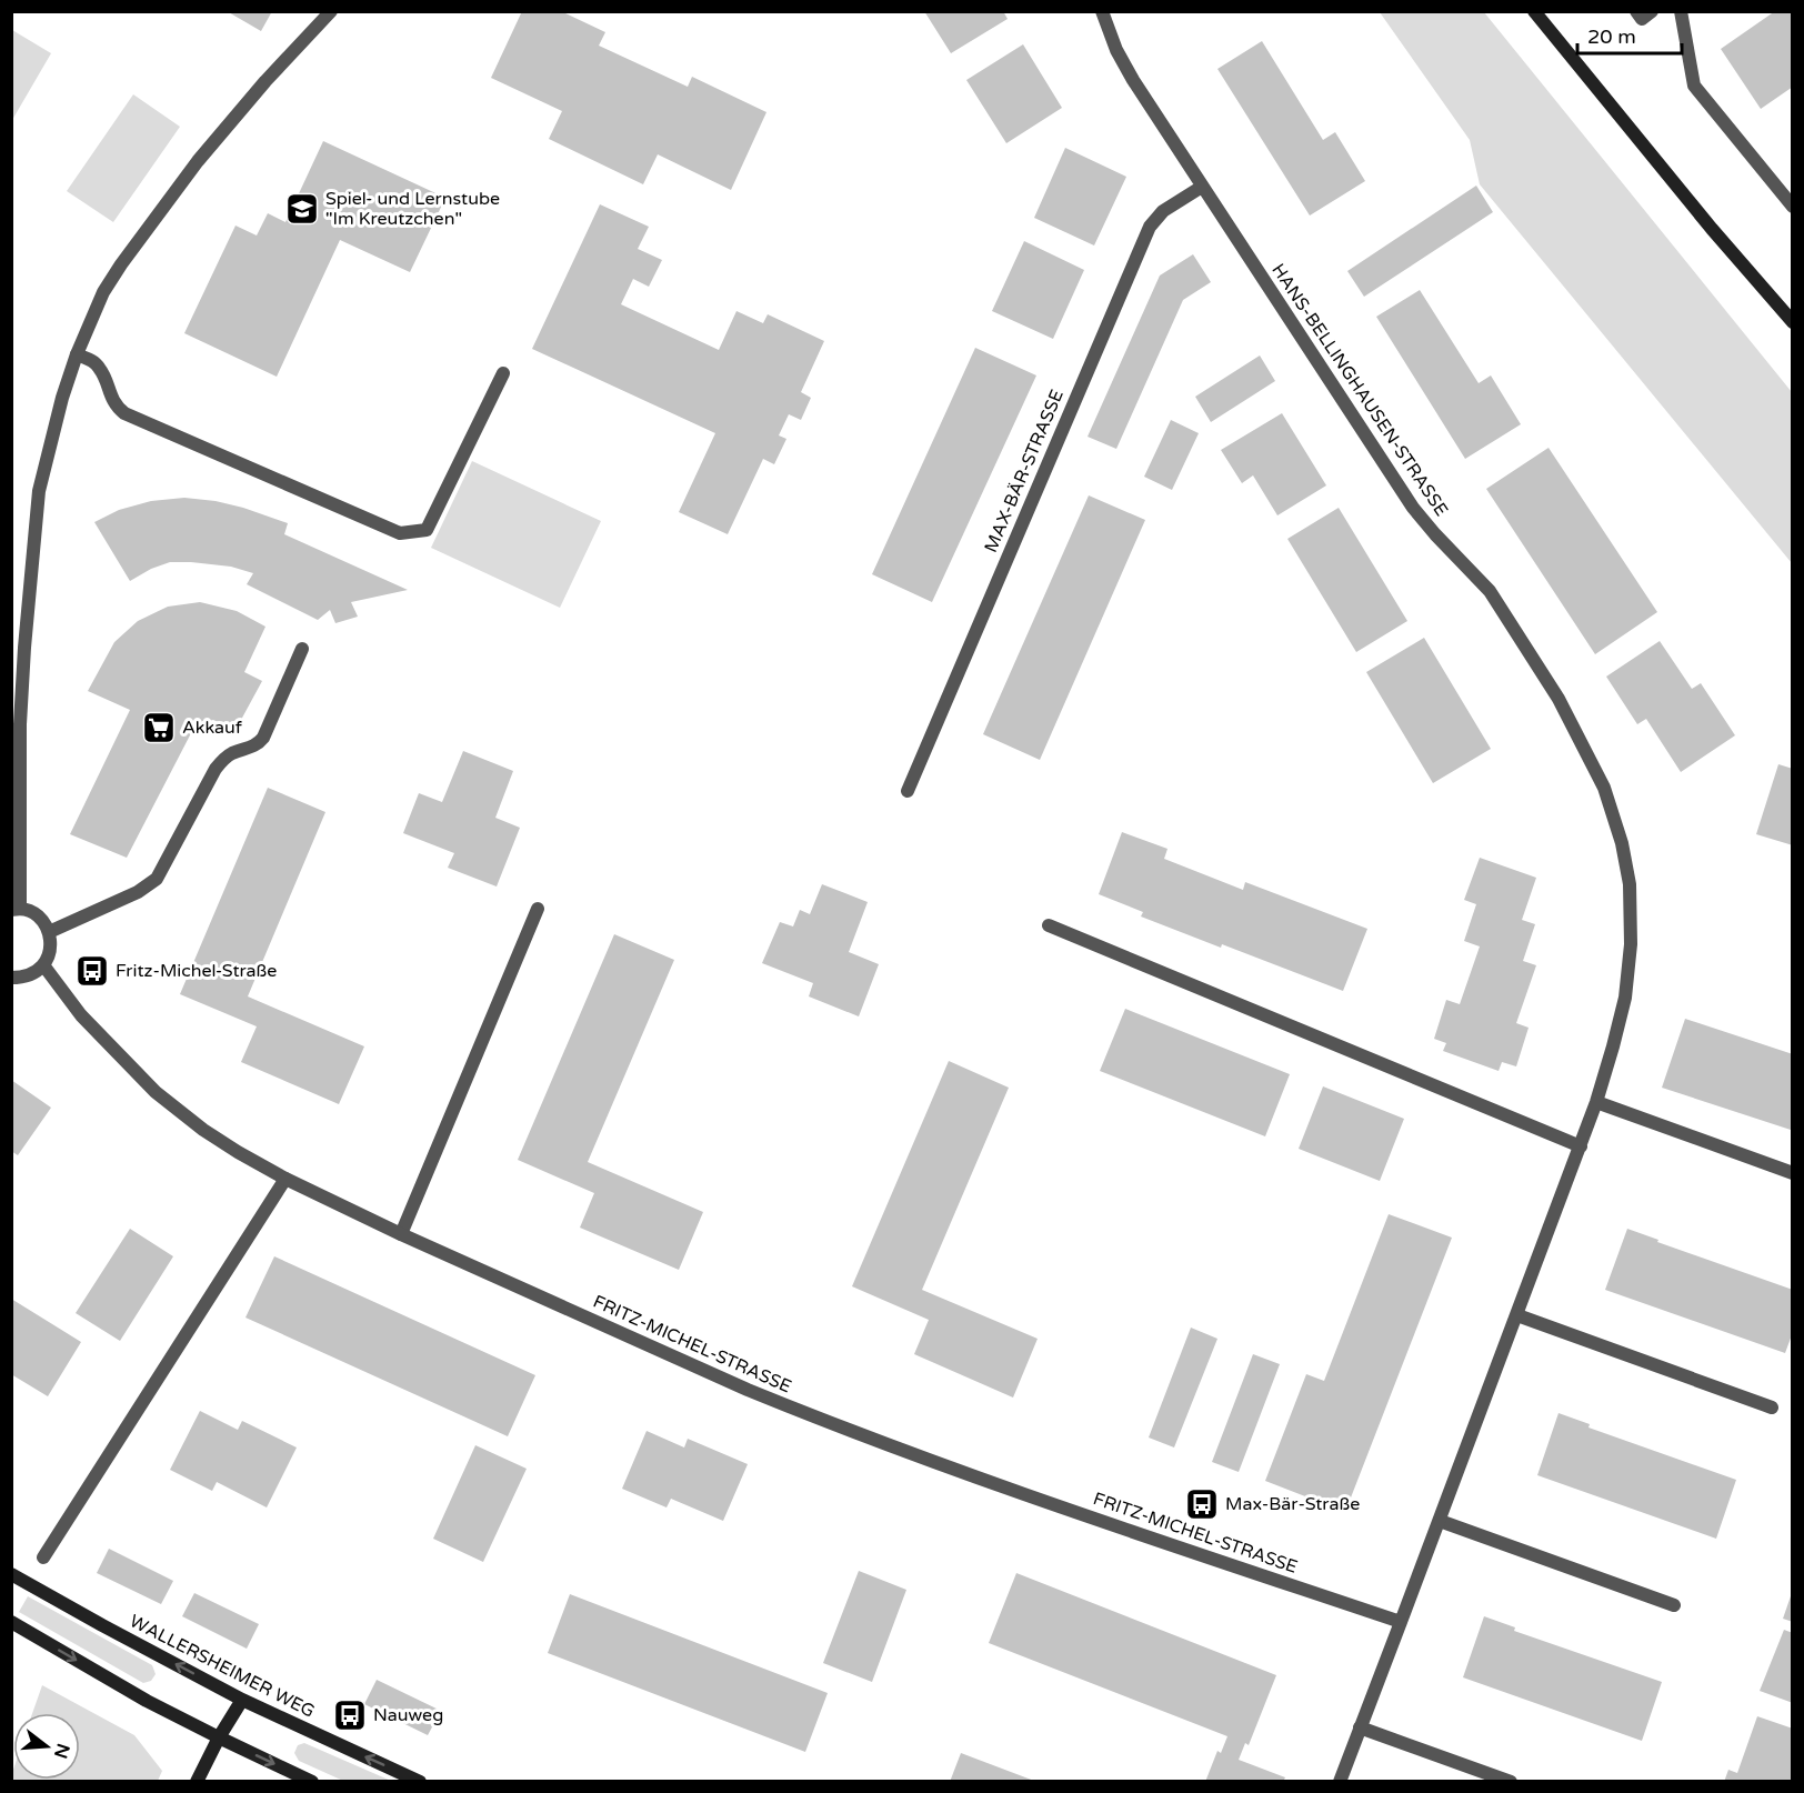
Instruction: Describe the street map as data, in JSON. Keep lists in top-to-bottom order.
{
  "streets": {
    "street": [
      "HANS-BELLINGHAUSEN-STRASSE",
      "MAX-BÄR-STRASSE",
      "FRITZ-MICHEL-STRASSE",
      "WALLERSHEIMER WEG"
    ]
  },
  "crossings": [
    ["HANS-BELLINGHAUSEN-STRASSE", "MAX-BÄR-STRASSE"],
    ["HANS-BELLINGHAUSEN-STRASSE", "FRITZ-MICHEL-STRASSE"]
  ],
  "places": {
    "school or university": ["Spiel- und Lernstube \"Im Kreutzchen\""],
    "supermarket": ["Akkauf"],
    "bus stop": ["Fritz-Michel-Straße", "Max-Bär-Straße", "Nauweg"]
  },
  "scale_bar": "20 m",
  "north": "right"
}
